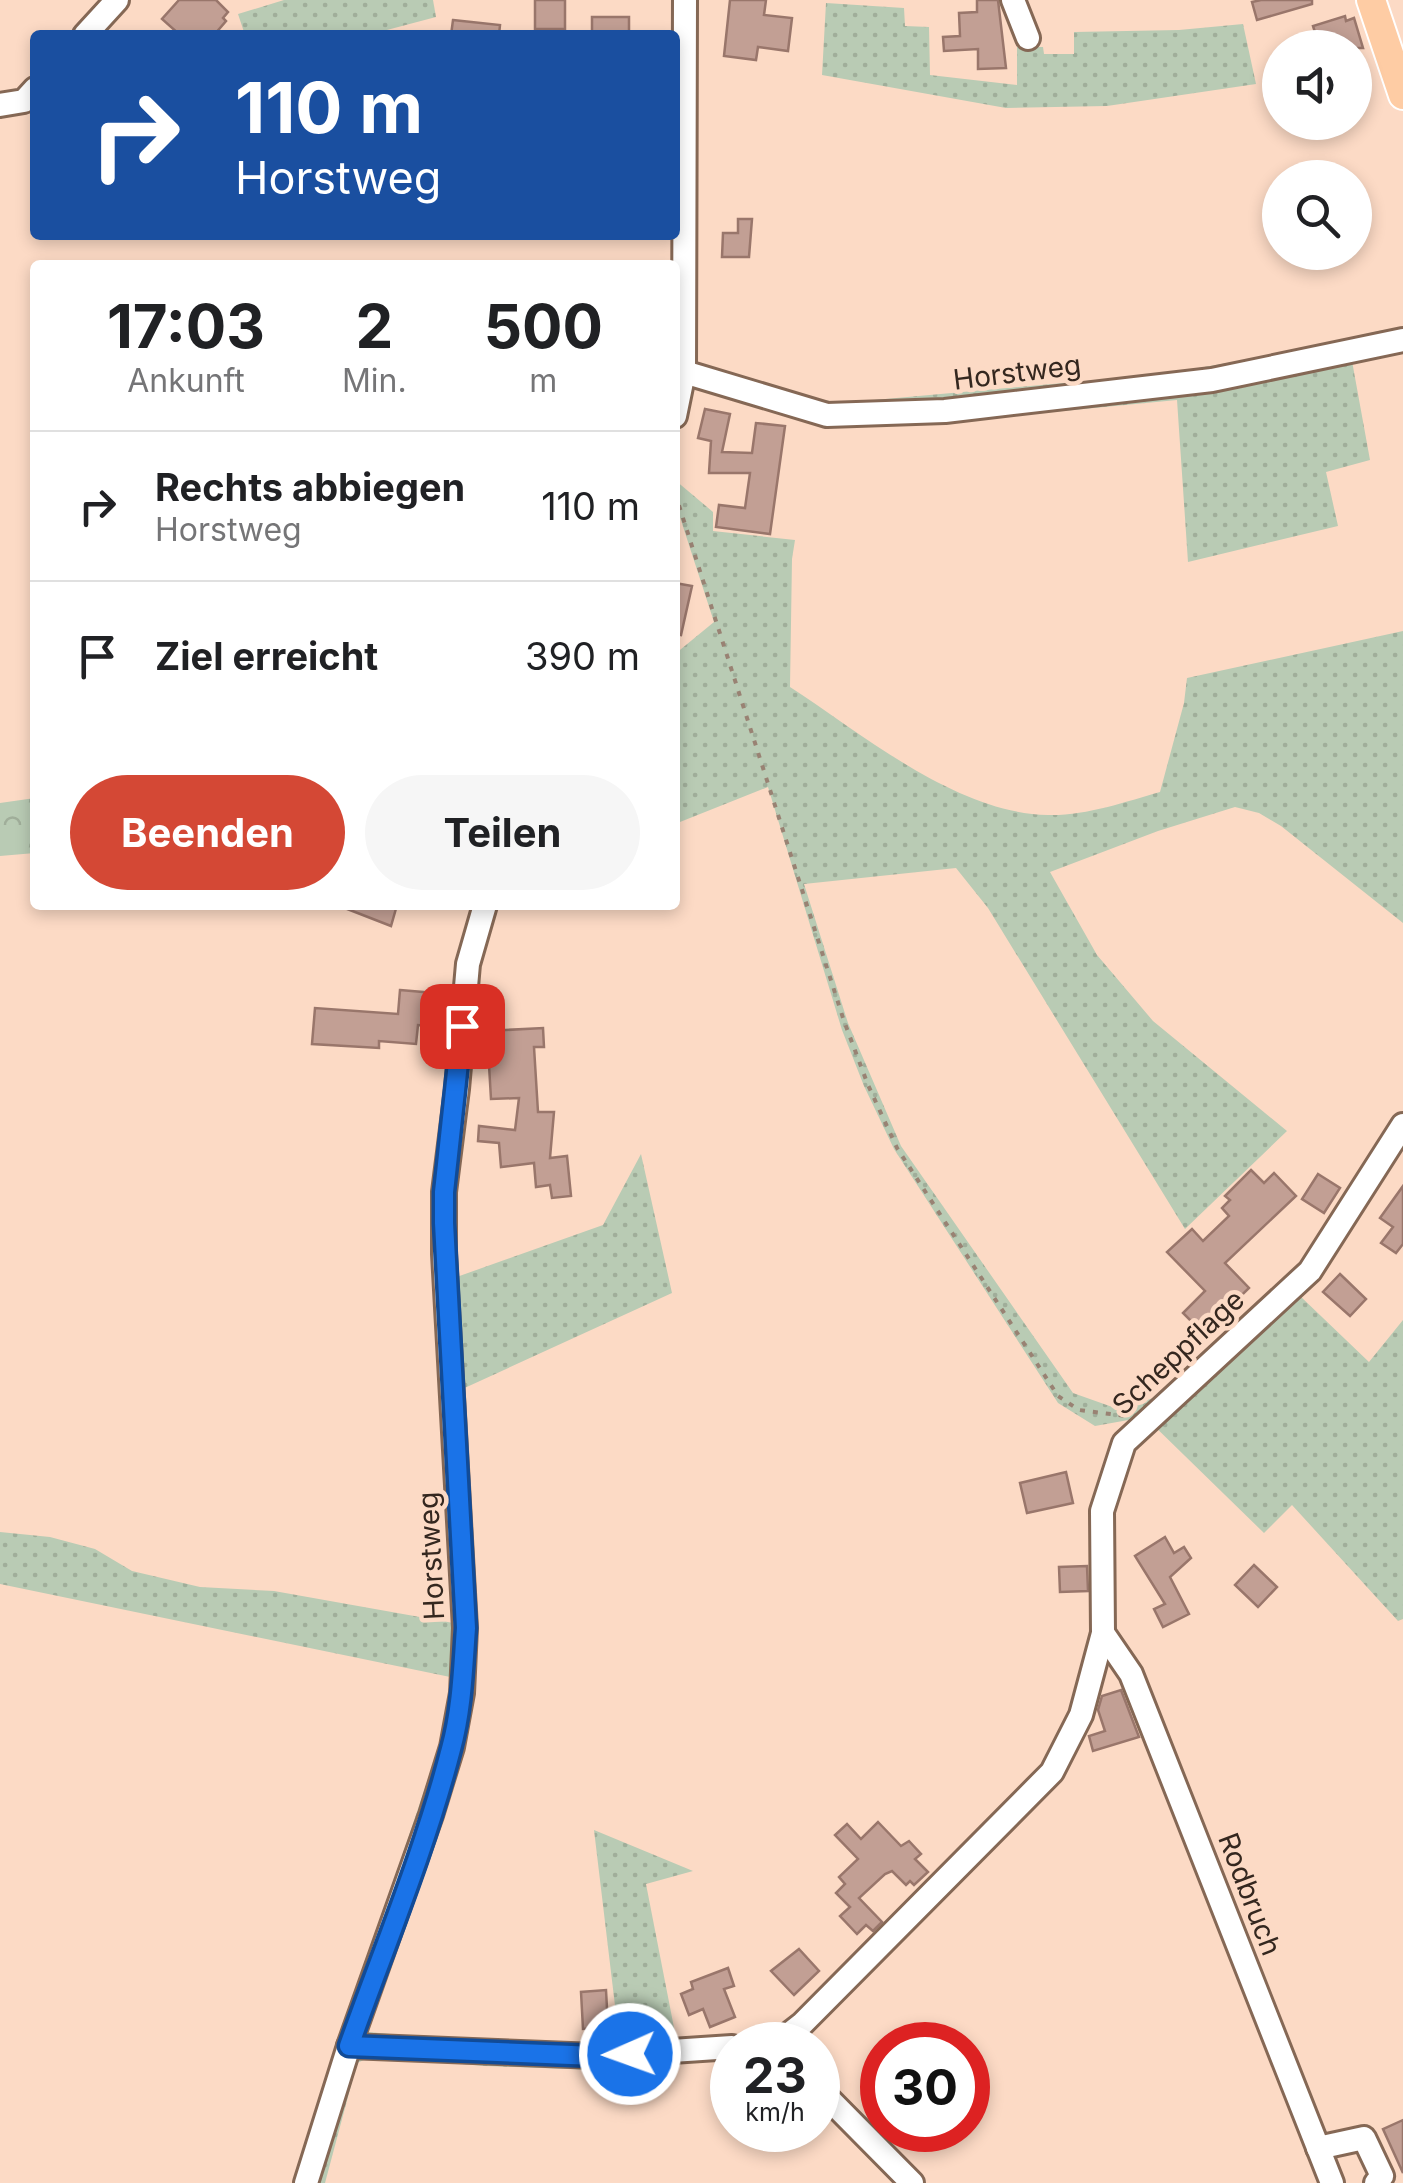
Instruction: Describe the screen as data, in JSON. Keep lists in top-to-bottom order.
{
  "streets": {
    "street": ["Horstweg", "Scheppflage", "Rodbruch"]
  },
  "crossings": [
    ["Scheppflage", "Rodbruch"]
  ],
  "page": {
    "turn": ["110 m", "Horstweg"],
    "eta": [
      "17:03",
      "Ankunft",
      "2",
      "Min.",
      "500",
      "m"
    ],
    "list": [
      {
        "name": "Rechts abbiegen",
        "note": "Horstweg",
        "value": "110 m"
      },
      {
        "name": "Ziel erreicht",
        "value": "390 m"
      }
    ],
    "buttons": ["Beenden", "Teilen"],
    "speed": "23 km/h",
    "limit": "30"
  }
}
